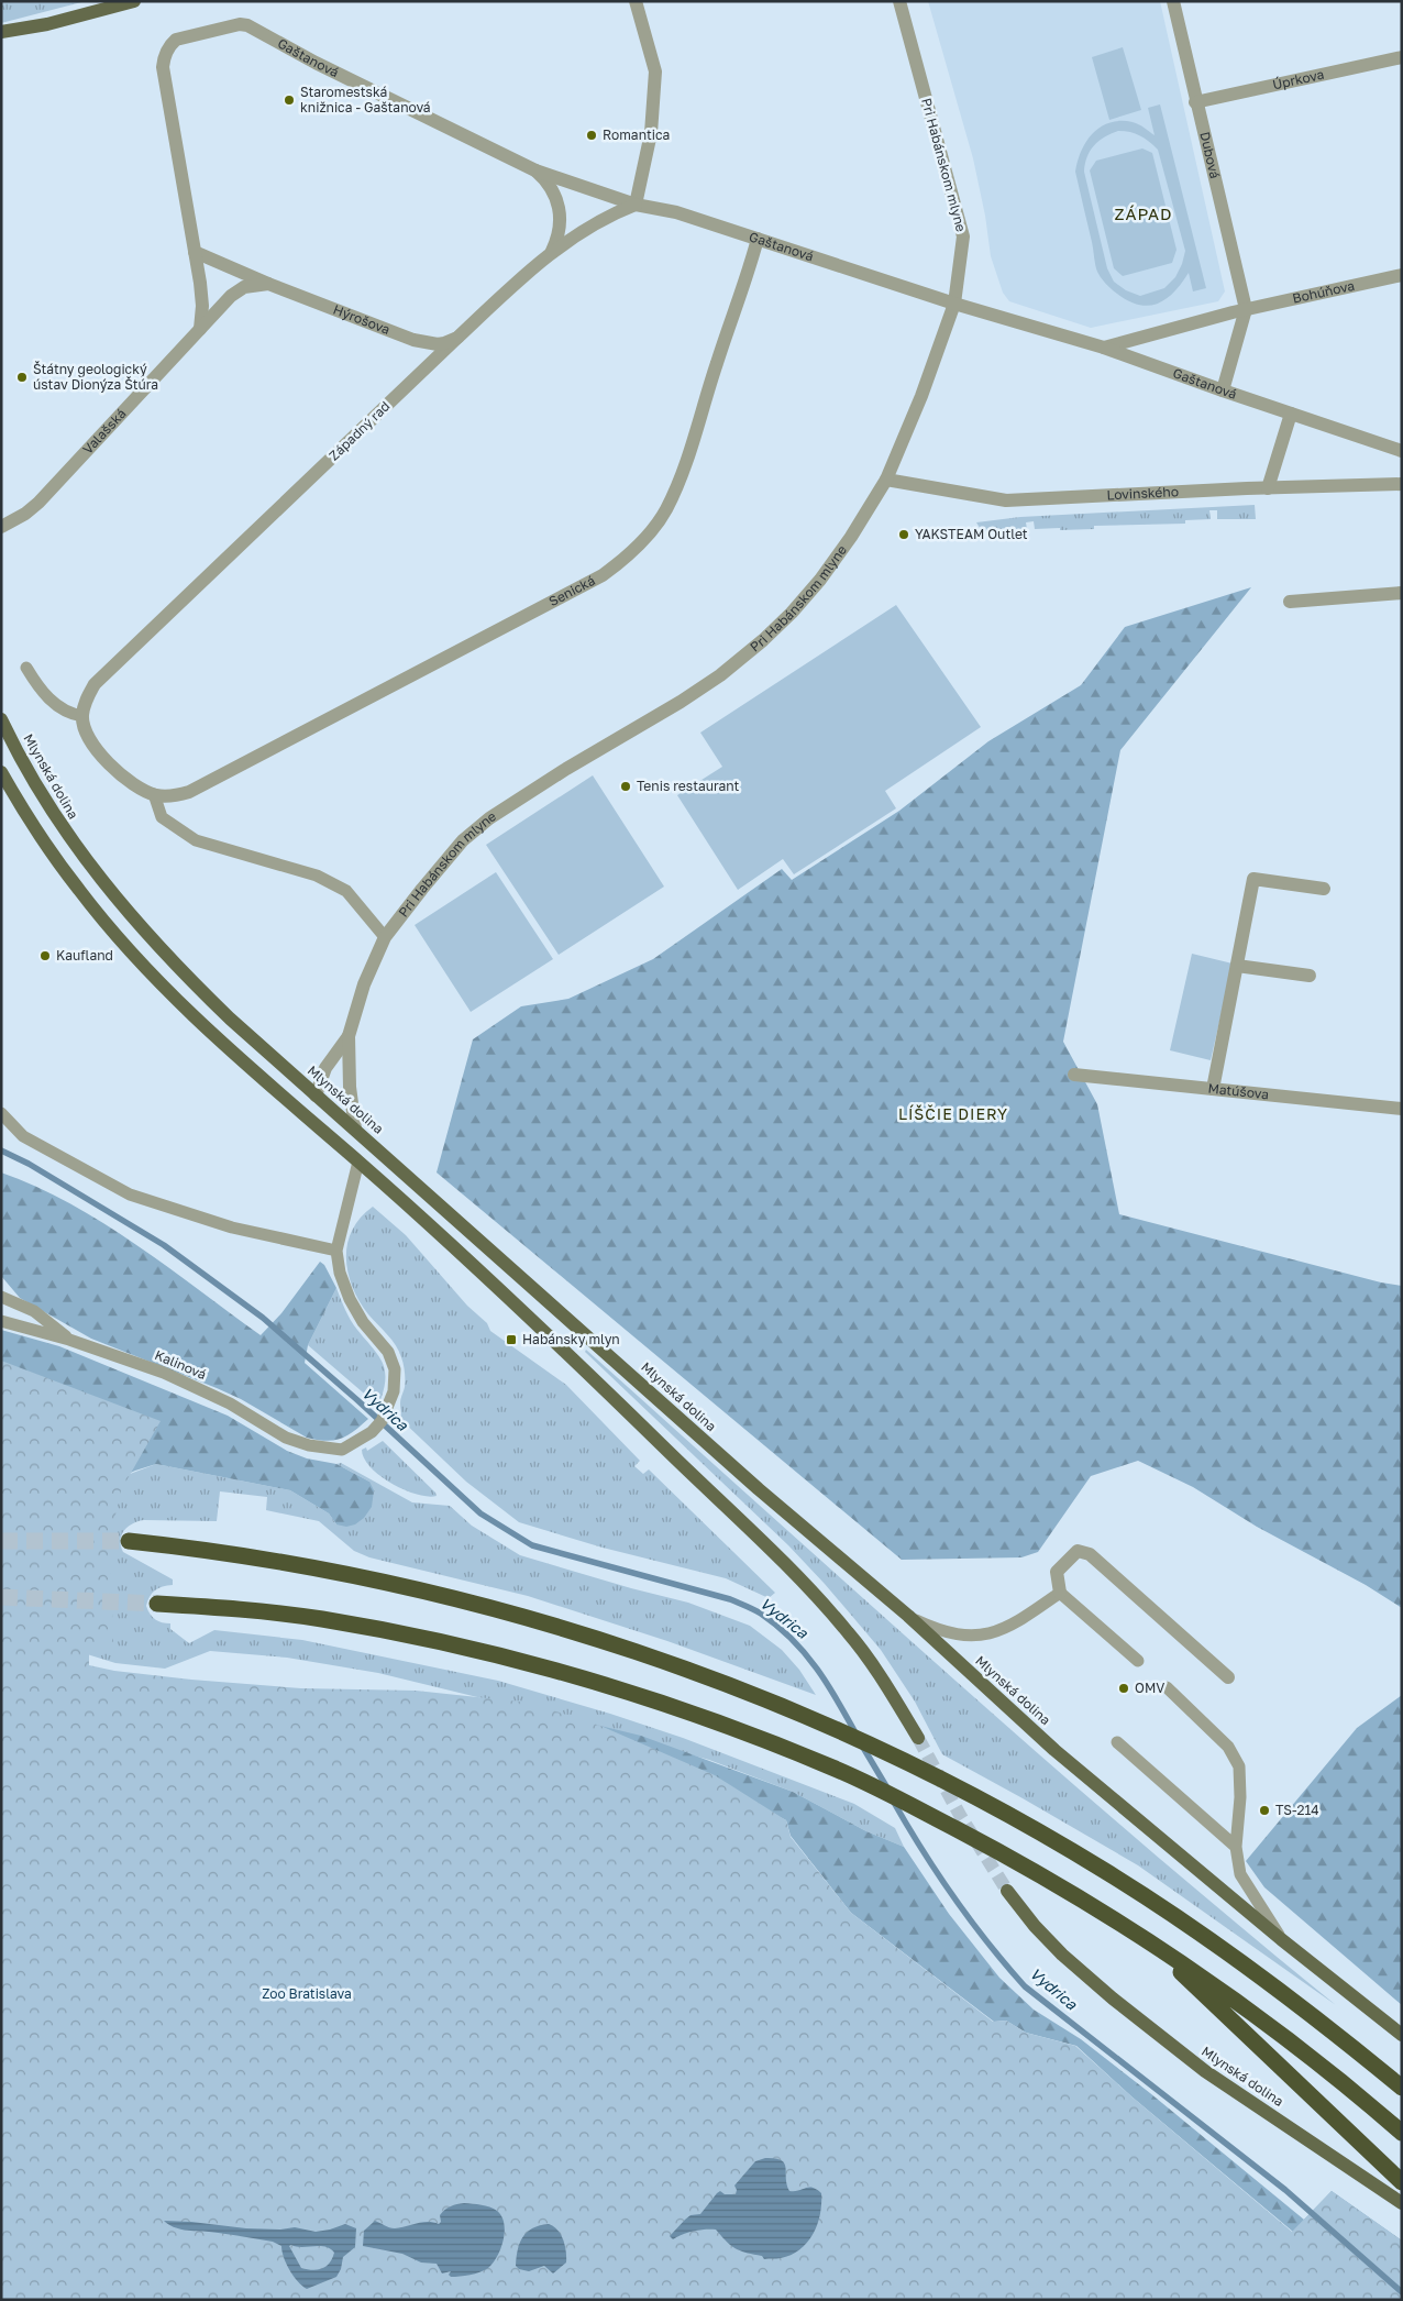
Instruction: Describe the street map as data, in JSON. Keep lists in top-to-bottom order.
{
  "streets": {
    "main road": ["Mlynská dolina"],
    "street": [
      "Gaštanová",
      "Úprkova",
      "Dubová",
      "Pri Habánskom mlyne",
      "Bohúňova",
      "Hýrošova",
      "Západný rad",
      "Valašská",
      "Lovinského",
      "Senická",
      "Matúšova"
    ],
    "lane": ["Kalinová"]
  },
  "crossings": [
    ["Gaštanová", "Pri Habánskom mlyne"],
    ["Gaštanová", "Bohúňova"],
    ["Gaštanová", "Západný rad"],
    ["Gaštanová", "Senická"],
    ["Úprkova", "Dubová"],
    ["Dubová", "Bohúňova"],
    ["Pri Habánskom mlyne", "Lovinského"],
    ["Pri Habánskom mlyne", "Mlynská dolina"],
    ["Hýrošova", "Západný rad"],
    ["Hýrošova", "Valašská"]
  ],
  "districts": ["ZÁPAD", "LÍŠČIE DIERY"],
  "water": ["Vydrica"],
  "parks": ["Zoo Bratislava"],
  "places": {
    "other": [
      "Staromestská knižnica - Gaštanová",
      "Romantica",
      "Štátny geologický ústav Dionýza Štúra",
      "YAKSTEAM Outlet",
      "Tenis restaurant",
      "Kaufland",
      "OMV",
      "TS-214"
    ],
    "transit": ["Habánsky mlyn"]
  }
}
